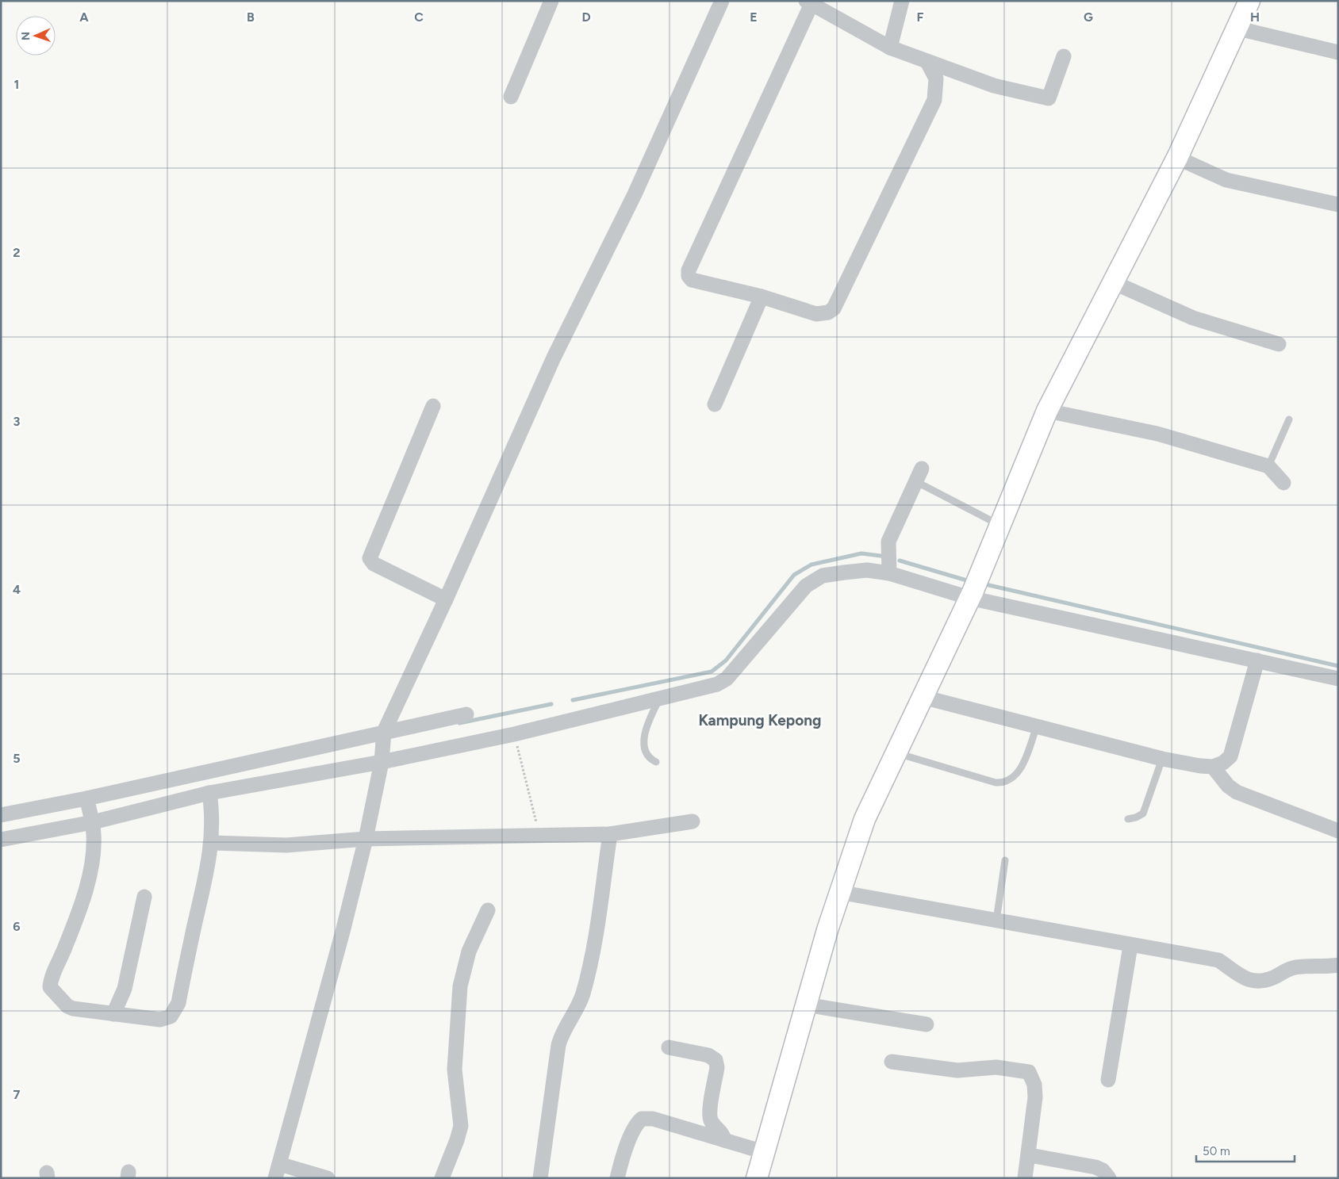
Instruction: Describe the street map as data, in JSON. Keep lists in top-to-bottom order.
{
  "districts": ["Kampung Kepong"],
  "scale_bar": "50 m",
  "north": "left",
  "grid": {
    "columns": [
      "A",
      "B",
      "C",
      "D",
      "E",
      "F",
      "G",
      "H"
    ],
    "rows": [
      "1",
      "2",
      "3",
      "4",
      "5",
      "6",
      "7"
    ]
  }
}
